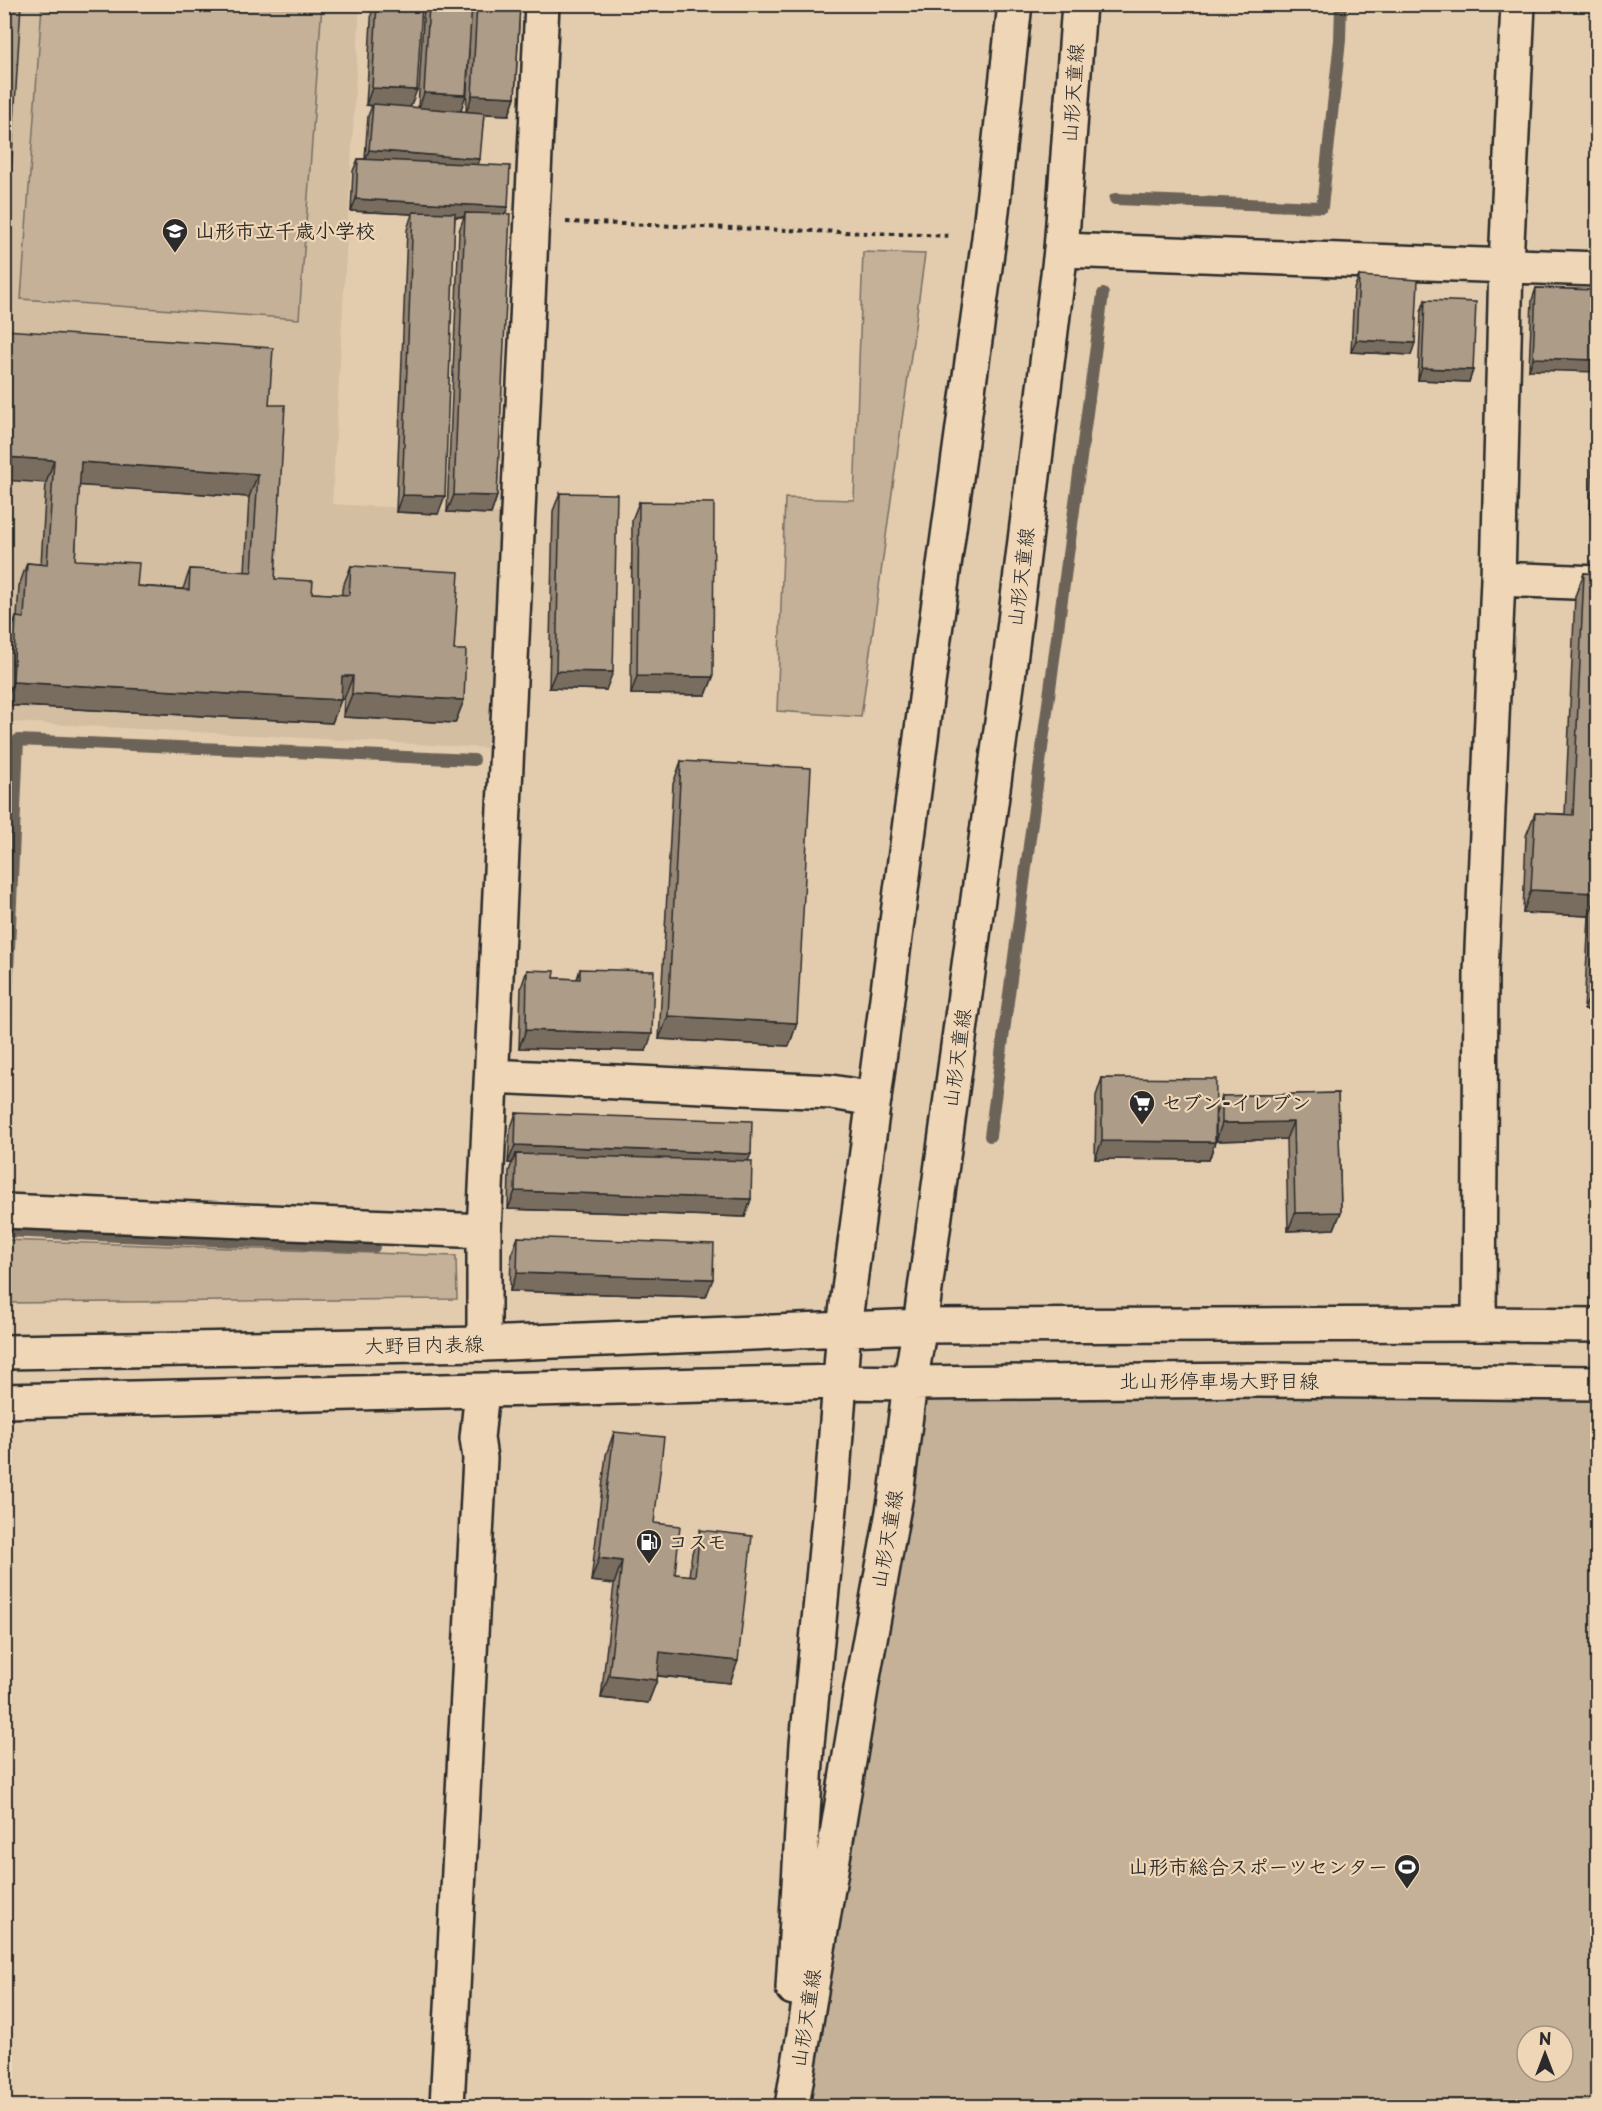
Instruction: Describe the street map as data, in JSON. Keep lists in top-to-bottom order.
{
  "streets": {
    "main road": ["山形天童線", "大野目内表線", "北山形停車場大野目線"]
  },
  "crossings": [
    ["山形天童線", "大野目内表線"],
    ["山形天童線", "北山形停車場大野目線"]
  ],
  "places": {
    "school or university": ["山形市立千歳小学校"],
    "supermarket": ["セブン-イレブン"],
    "fuel station": ["コスモ"],
    "sports": ["山形市総合スポーツセンター"]
  },
  "north": "top"
}
